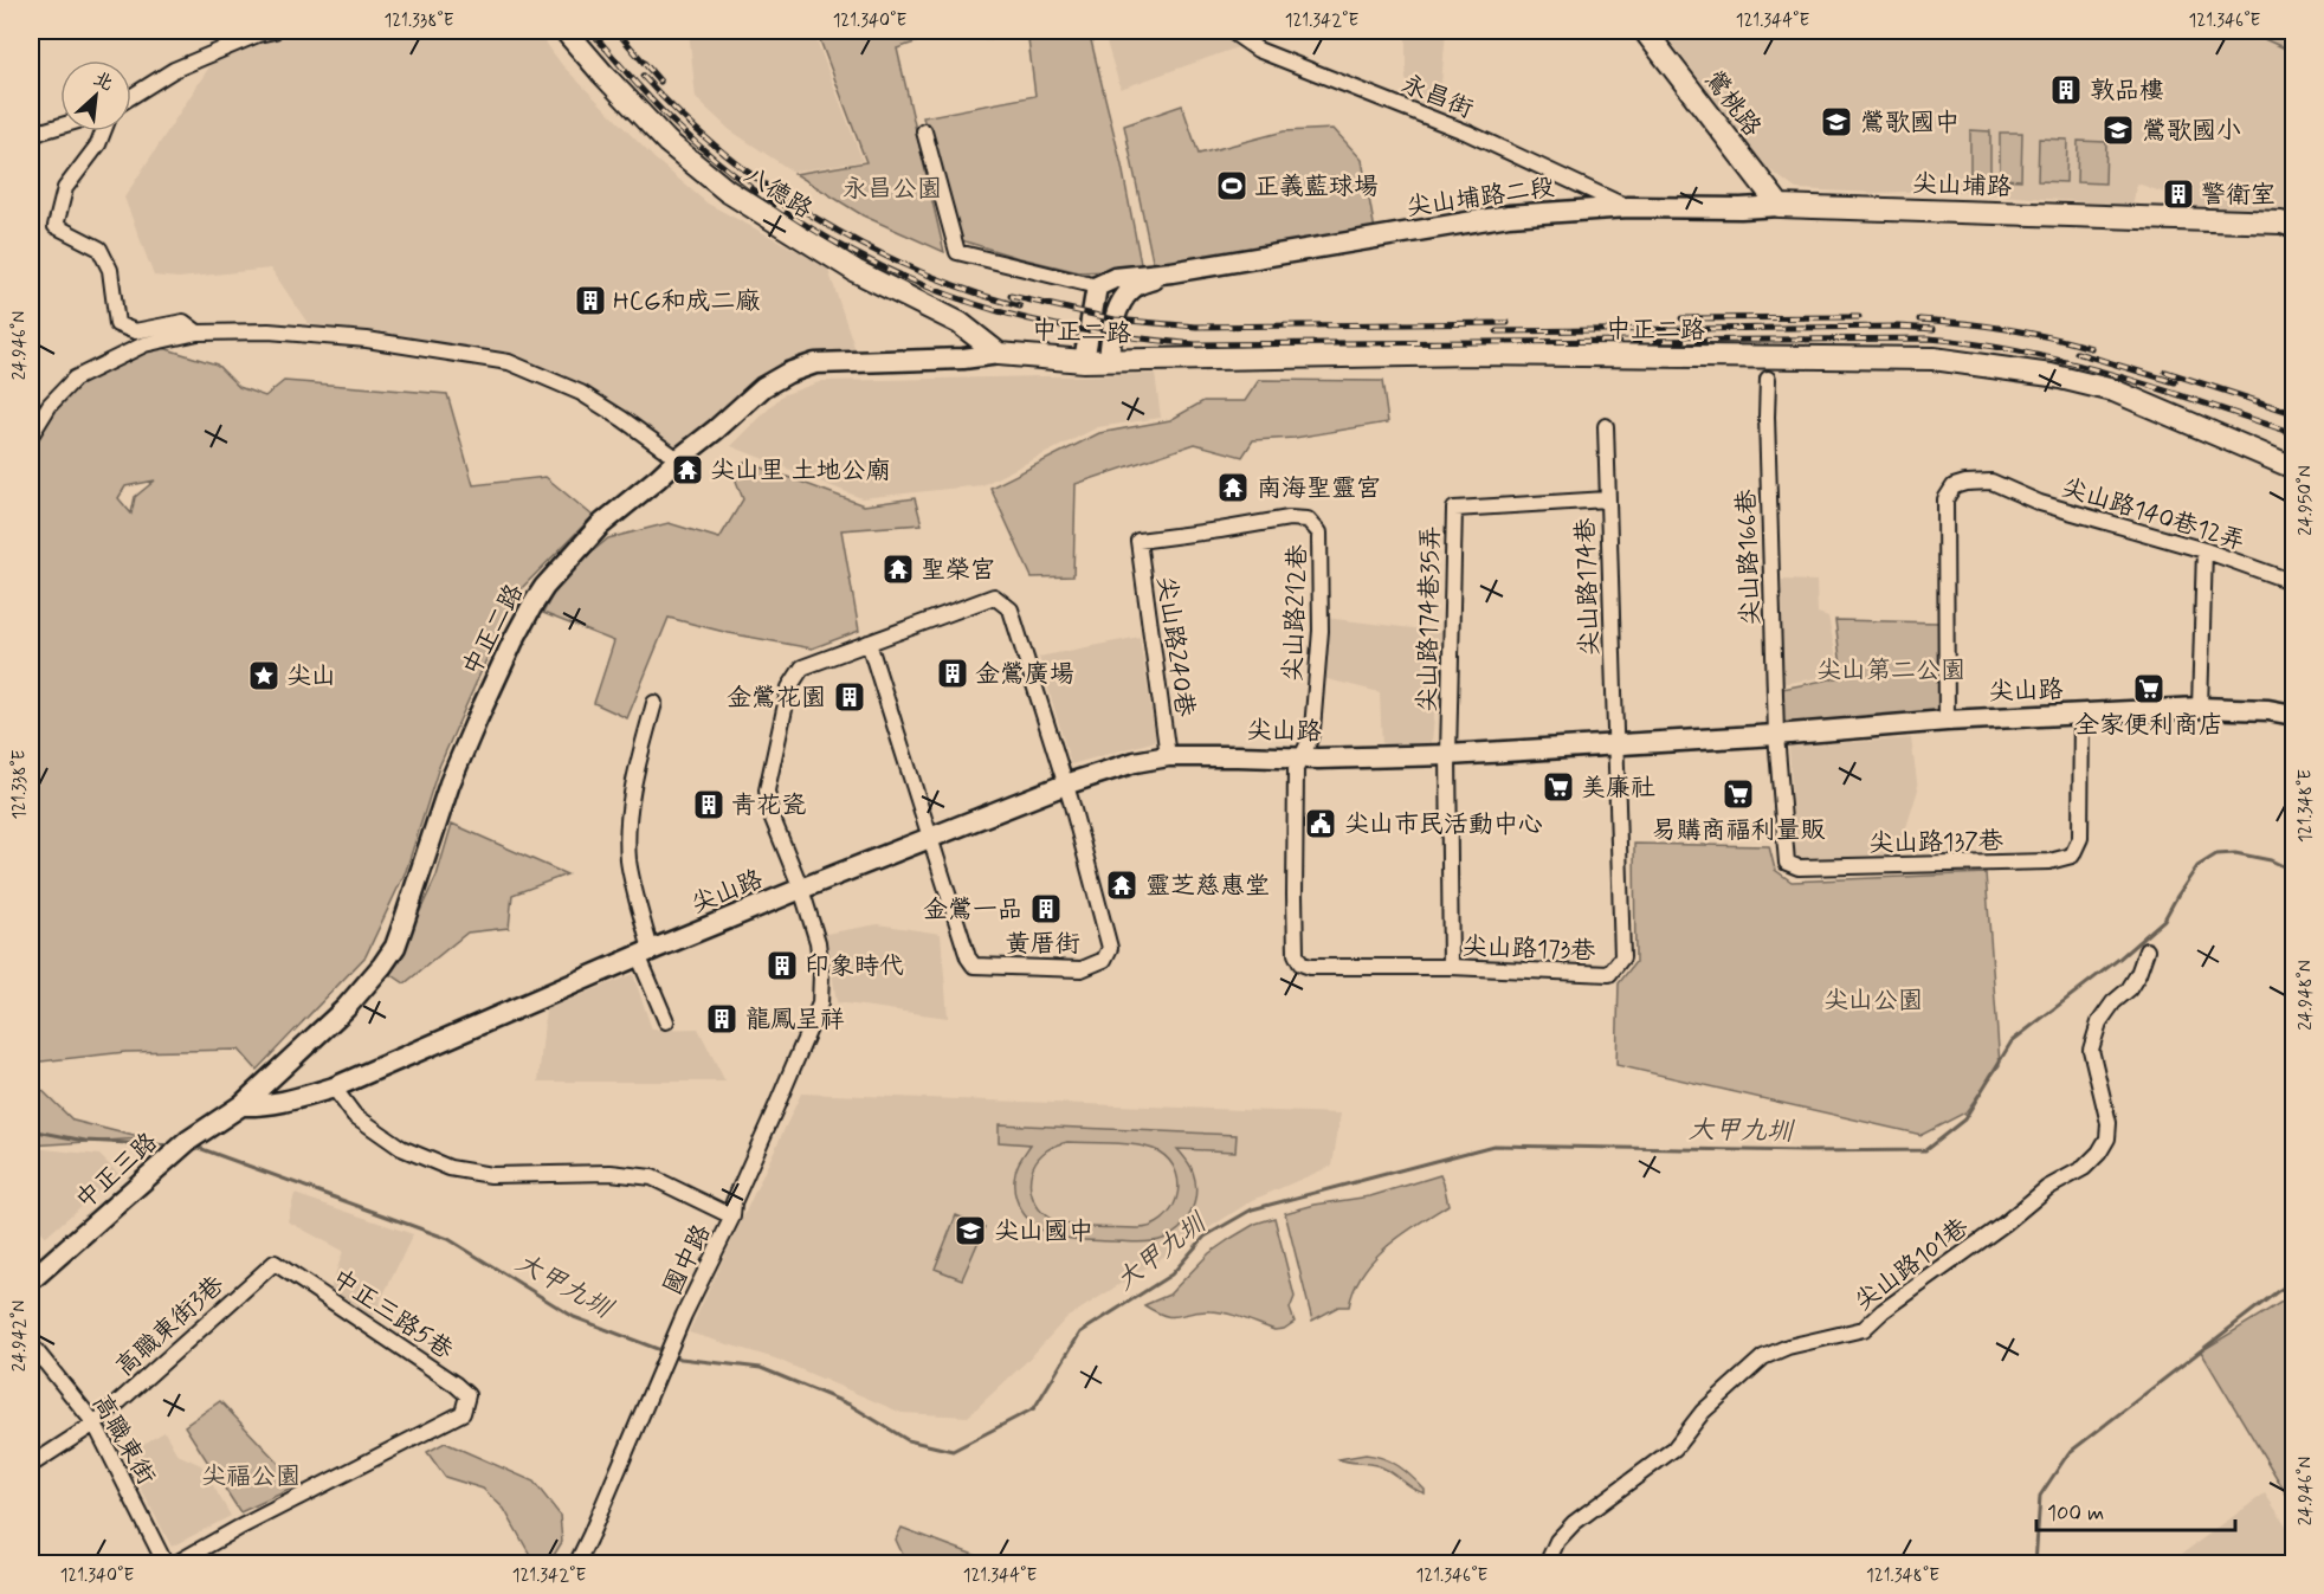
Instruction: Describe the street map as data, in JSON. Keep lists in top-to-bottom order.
{
  "streets": {
    "main road": [
      "鶯桃路",
      "尖山埔路",
      "八德路",
      "中正二路"
    ],
    "street": [
      "永昌街",
      "尖山埔路二段",
      "尖山路140巷12弄",
      "尖山路166巷",
      "尖山路174巷",
      "尖山路212巷",
      "尖山路174巷35弄",
      "尖山路240巷",
      "尖山路",
      "尖山路137巷",
      "黃厝街",
      "尖山路173巷",
      "中正三路",
      "國中路",
      "尖山路101巷",
      "中正三路5巷",
      "高職東街3巷",
      "高職東街"
    ]
  },
  "crossings": [
    ["永昌街", "尖山埔路"],
    ["永昌街", "尖山埔路二段"],
    ["鶯桃路", "尖山埔路"],
    ["尖山埔路", "尖山埔路二段"],
    ["八德路", "中正二路"],
    ["中正二路", "尖山路"],
    ["中正二路", "中正三路"],
    ["尖山路140巷12弄", "尖山路"],
    ["尖山路166巷", "尖山路"],
    ["尖山路166巷", "尖山路137巷"],
    ["尖山路174巷", "尖山路174巷35弄"],
    ["尖山路174巷", "尖山路"],
    ["尖山路174巷", "尖山路173巷"],
    ["尖山路212巷", "尖山路240巷"],
    ["尖山路212巷", "尖山路"],
    ["尖山路212巷", "尖山路173巷"],
    ["尖山路174巷35弄", "尖山路"],
    ["尖山路240巷", "尖山路"],
    ["尖山路", "尖山路137巷"],
    ["尖山路", "黃厝街"],
    ["尖山路", "尖山路173巷"],
    ["尖山路", "中正三路"],
    ["尖山路", "國中路"],
    ["黃厝街", "國中路"],
    ["中正三路5巷", "高職東街3巷"],
    ["高職東街3巷", "高職東街"]
  ],
  "water": ["大甲九圳"],
  "parks": [
    "永昌公園",
    "尖山第二公園",
    "尖山公園",
    "尖福公園"
  ],
  "places": {
    "building": [
      "敦品樓",
      "警衛室",
      "HCG和成二廠",
      "金鶯廣場",
      "金鶯花園",
      "青花瓷",
      "金鶯一品",
      "印象時代",
      "龍鳳呈祥"
    ],
    "school or university": ["鶯歌國中", "鶯歌國小", "尖山國中"],
    "sports": ["正義藍球場"],
    "temple": [
      "尖山里 土地公廟",
      "南海聖靈宮",
      "聖榮宮",
      "靈芝慈惠堂"
    ],
    "place": ["尖山"],
    "supermarket": ["全家便利商店", "美廉社", "易購商福利量販"],
    "public building": ["尖山市民活動中心"]
  },
  "scale_bar": "100 m",
  "north": "top right",
  "coordinates": [
    "121.338°E",
    "121.340°E",
    "121.342°E",
    "121.344°E",
    "121.346°E",
    "24.946°N",
    "24.950°N",
    "121.348°E",
    "24.948°N",
    "24.942°N"
  ]
}
